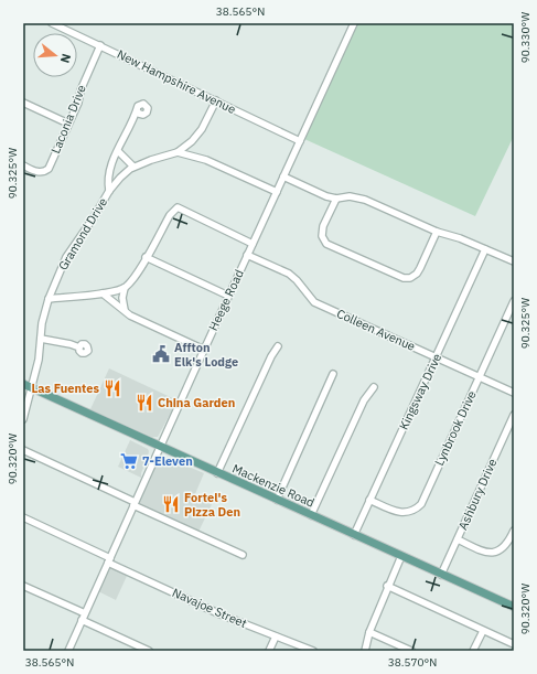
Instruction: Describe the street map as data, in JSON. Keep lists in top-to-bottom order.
{
  "streets": {
    "main road": ["Mackenzie Road"],
    "street": [
      "New Hampshire Avenue",
      "Laconia Drive",
      "Gramond Drive",
      "Heege Road",
      "Colleen Avenue",
      "Kingsway Drive",
      "Lynbrook Drive",
      "Ashbury Drive",
      "Navajoe Street"
    ]
  },
  "crossings": [
    ["New Hampshire Avenue", "Laconia Drive"],
    ["New Hampshire Avenue", "Gramond Drive"],
    ["New Hampshire Avenue", "Heege Road"],
    ["Gramond Drive", "Mackenzie Road"],
    ["Heege Road", "Colleen Avenue"],
    ["Heege Road", "Mackenzie Road"],
    ["Heege Road", "Navajoe Street"],
    ["Colleen Avenue", "Kingsway Drive"],
    ["Colleen Avenue", "Lynbrook Drive"],
    ["Kingsway Drive", "Lynbrook Drive"],
    ["Kingsway Drive", "Mackenzie Road"],
    ["Mackenzie Road", "Ashbury Drive"]
  ],
  "places": {
    "public building": ["Affton Elk's Lodge"],
    "restaurant": ["Las Fuentes", "China Garden", "Fortel's Pizza Den"],
    "supermarket": ["7-Eleven"]
  },
  "north": "right",
  "coordinates": [
    "38.565°N",
    "90.330°W",
    "90.325°W",
    "90.320°W",
    "38.570°N"
  ]
}
